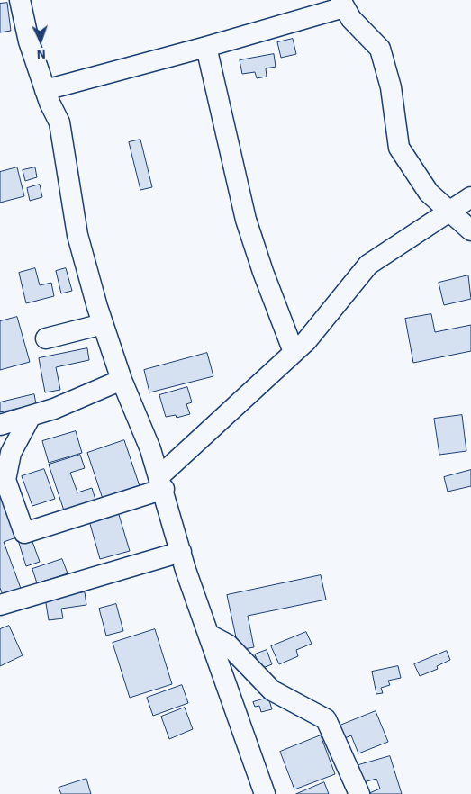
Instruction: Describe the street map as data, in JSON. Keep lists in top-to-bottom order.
{
  "north": "bottom"
}
